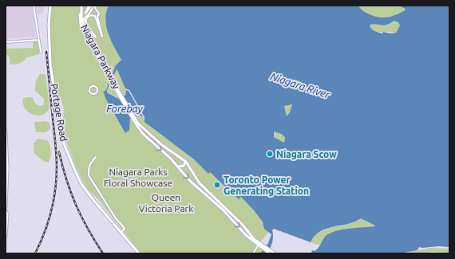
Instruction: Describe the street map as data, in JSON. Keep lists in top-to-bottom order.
{
  "streets": {
    "main road": ["Niagara Parkway", "Portage Road"]
  },
  "water": ["Niagara River", "Forebay"],
  "parks": ["Niagara Parks Floral Showcase", "Queen Victoria Park"],
  "places": ["Niagara Scow", "Toronto Power Generating Station"]
}
